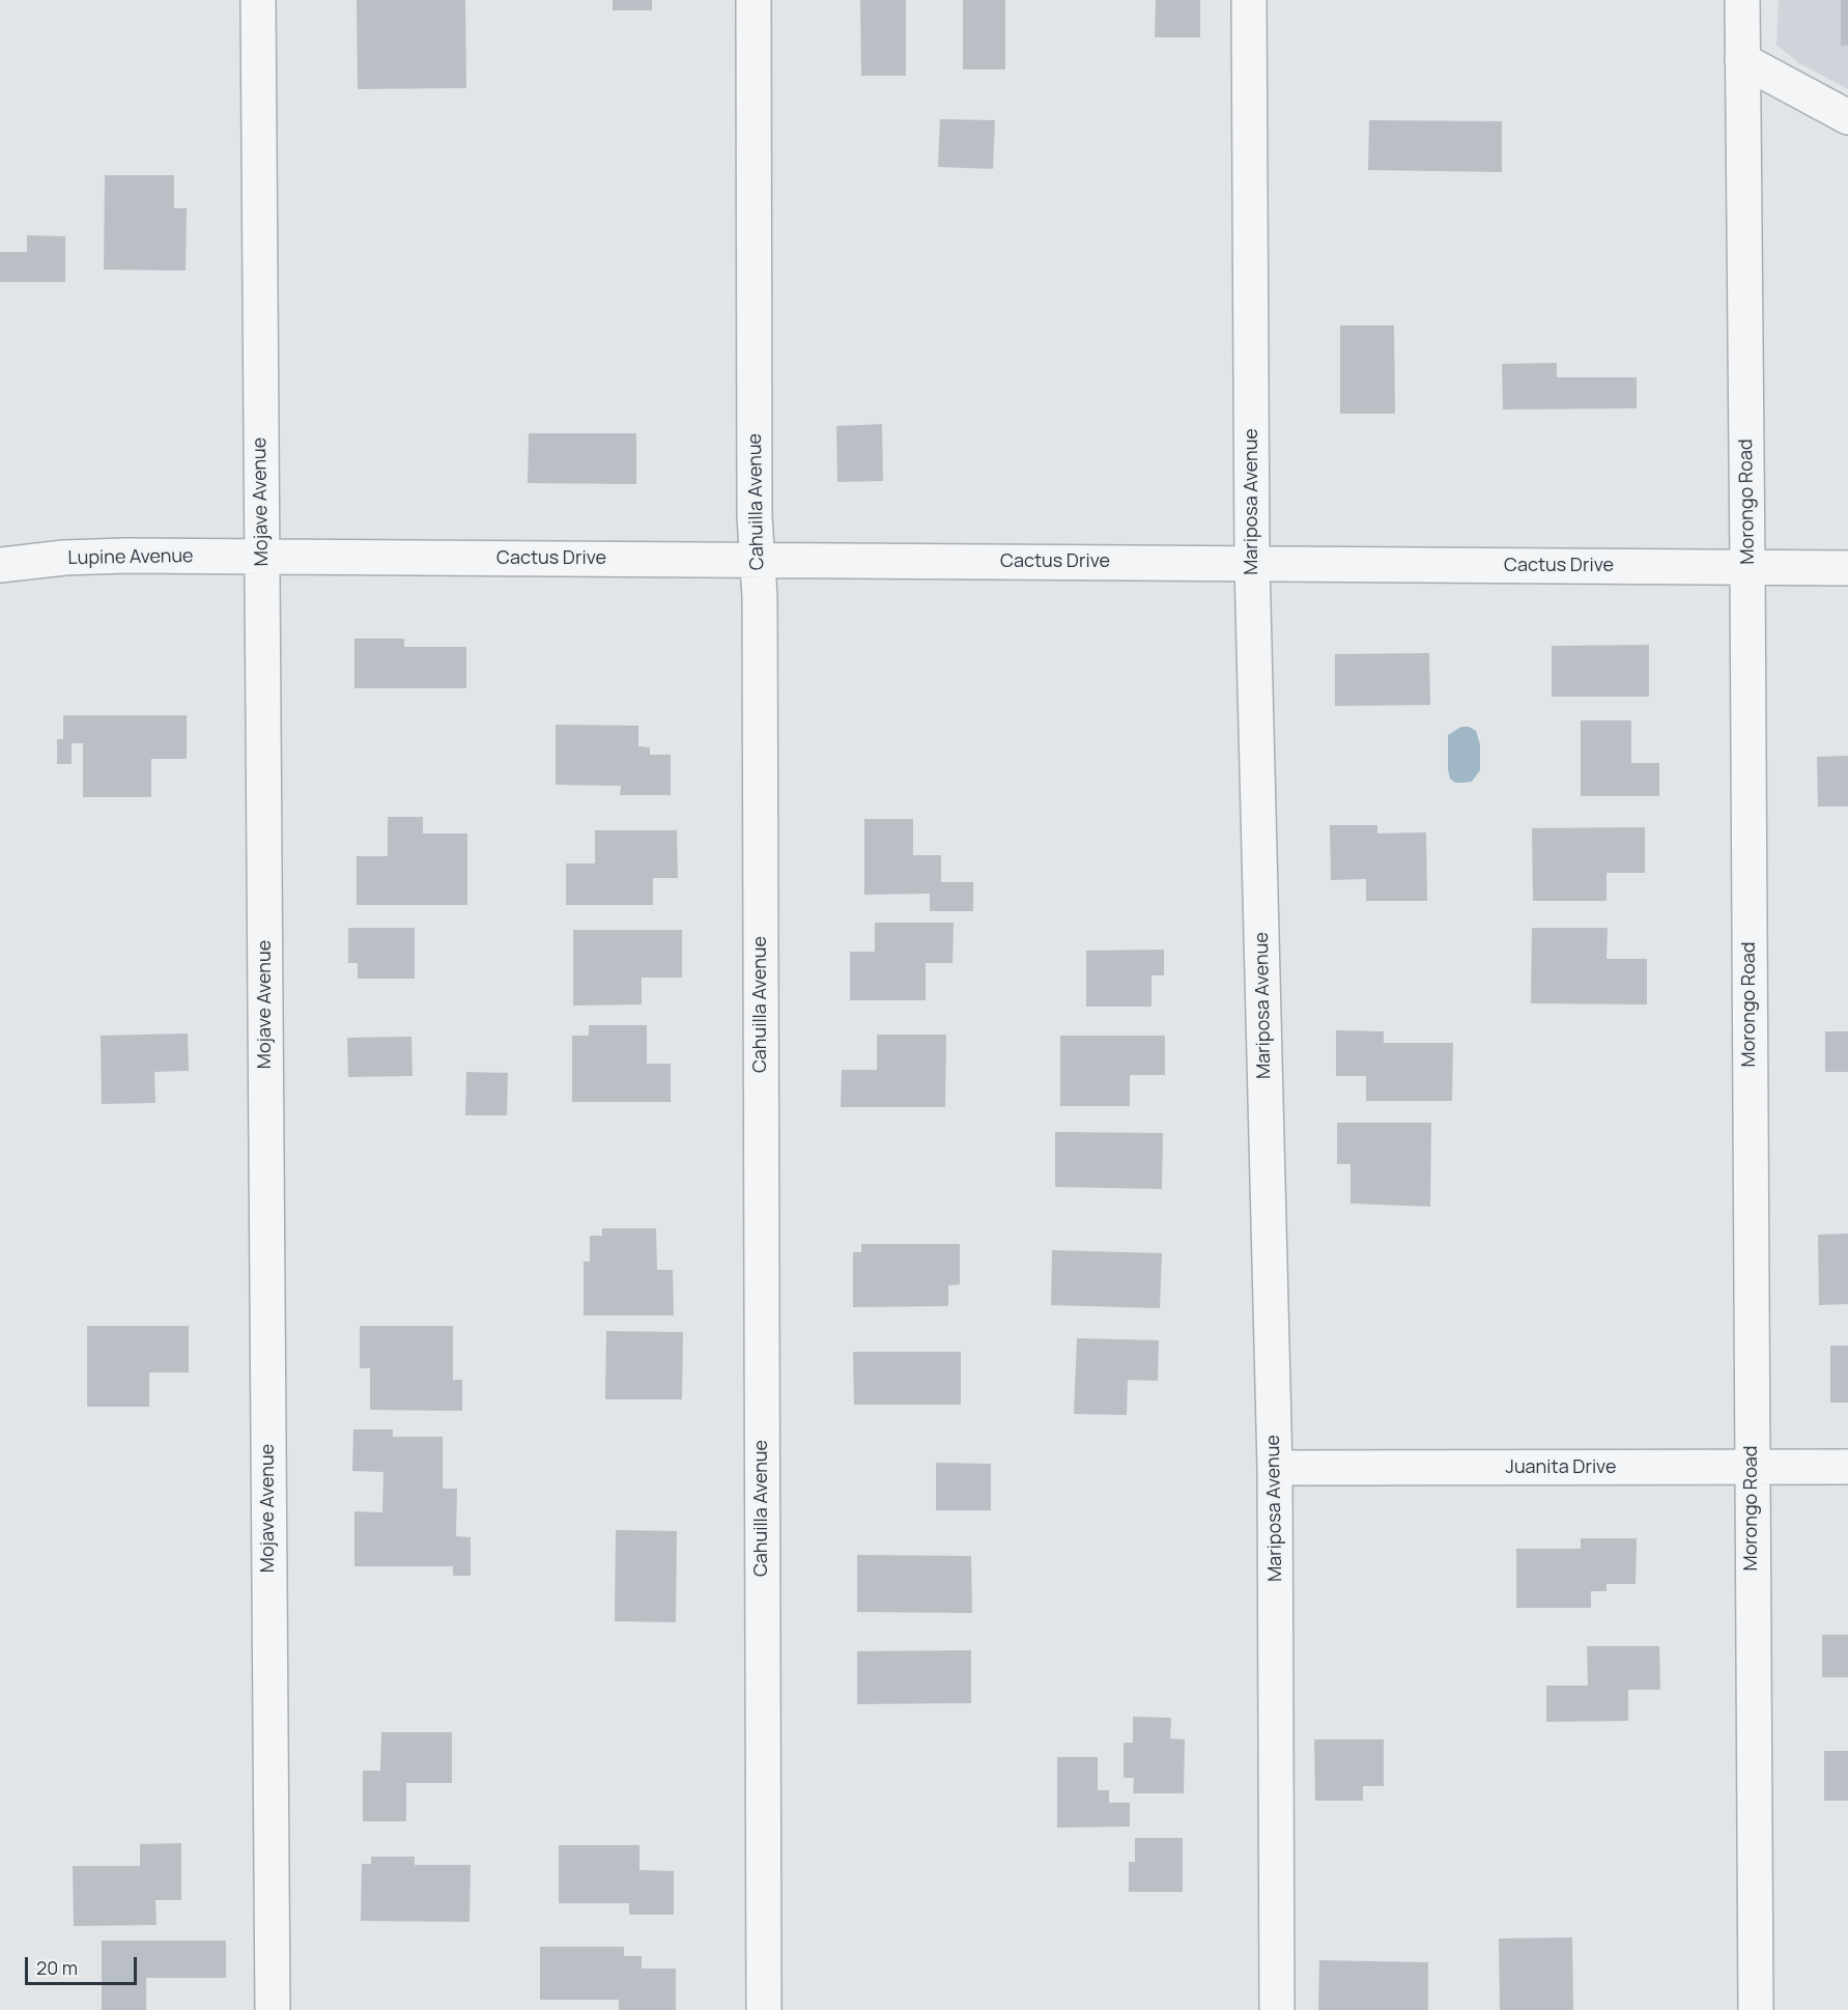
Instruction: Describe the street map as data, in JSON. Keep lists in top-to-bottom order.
{
  "streets": {
    "street": [
      "Mojave Avenue",
      "Cahuilla Avenue",
      "Mariposa Avenue",
      "Morongo Road",
      "Lupine Avenue",
      "Cactus Drive",
      "Juanita Drive"
    ]
  },
  "crossings": [
    ["Mojave Avenue", "Lupine Avenue"],
    ["Mojave Avenue", "Cactus Drive"],
    ["Cahuilla Avenue", "Cactus Drive"],
    ["Mariposa Avenue", "Cactus Drive"],
    ["Mariposa Avenue", "Juanita Drive"],
    ["Morongo Road", "Cactus Drive"],
    ["Morongo Road", "Juanita Drive"],
    ["Lupine Avenue", "Cactus Drive"]
  ],
  "scale_bar": "20 m"
}
